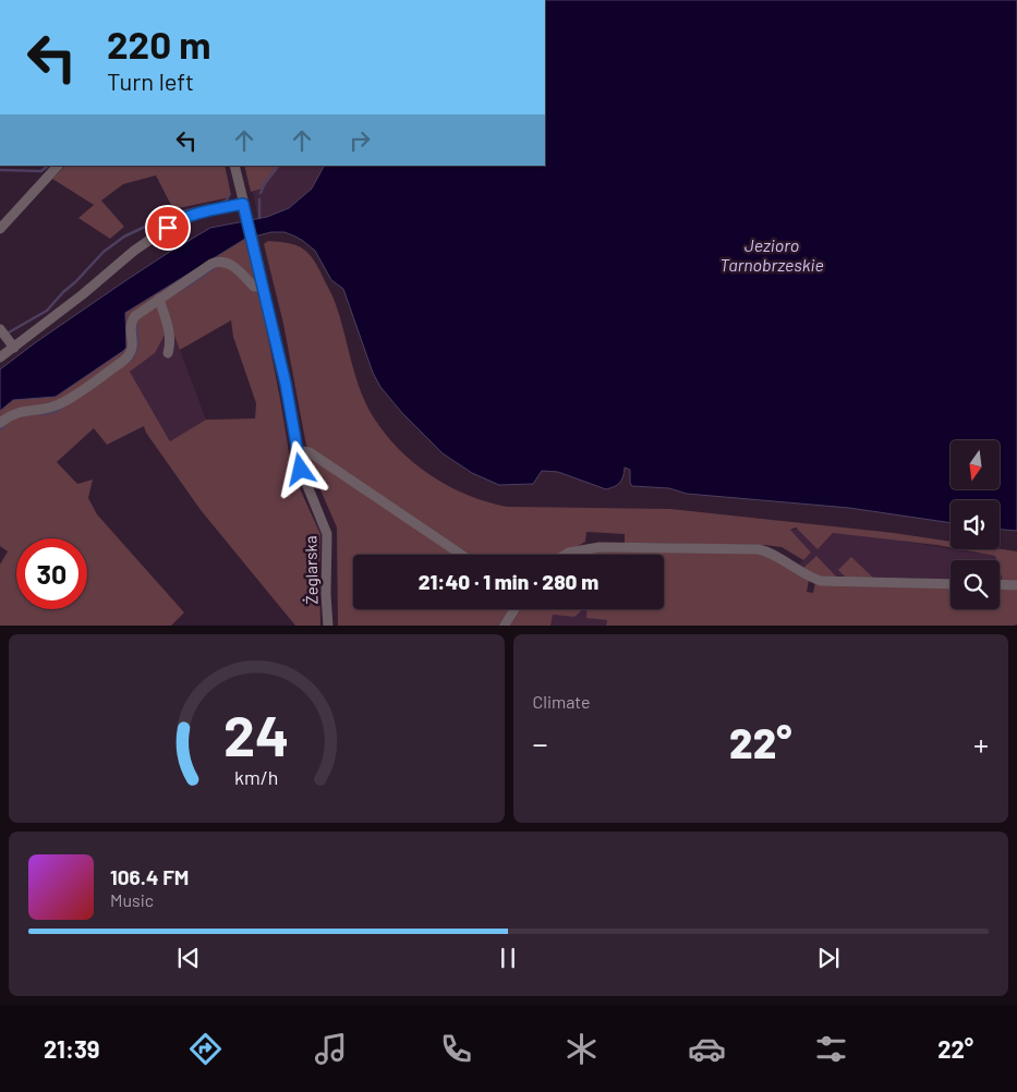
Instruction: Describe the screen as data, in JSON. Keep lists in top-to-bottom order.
{
  "streets": {
    "street": ["Żeglarska"]
  },
  "water": ["Jezioro Tarnobrzeskie"],
  "north": "bottom",
  "page": {
    "turn": ["220 m", "Turn left"],
    "limit": "30",
    "trip": "21:40 · 1 min · 280 m",
    "tile": "Climate",
    "heat": ["−", "22°", "+"],
    "song": ["106.4 FM", "Music"],
    "tabs": ["21:39", "22°"],
    "gauge": ["24", "km/h"]
  }
}
